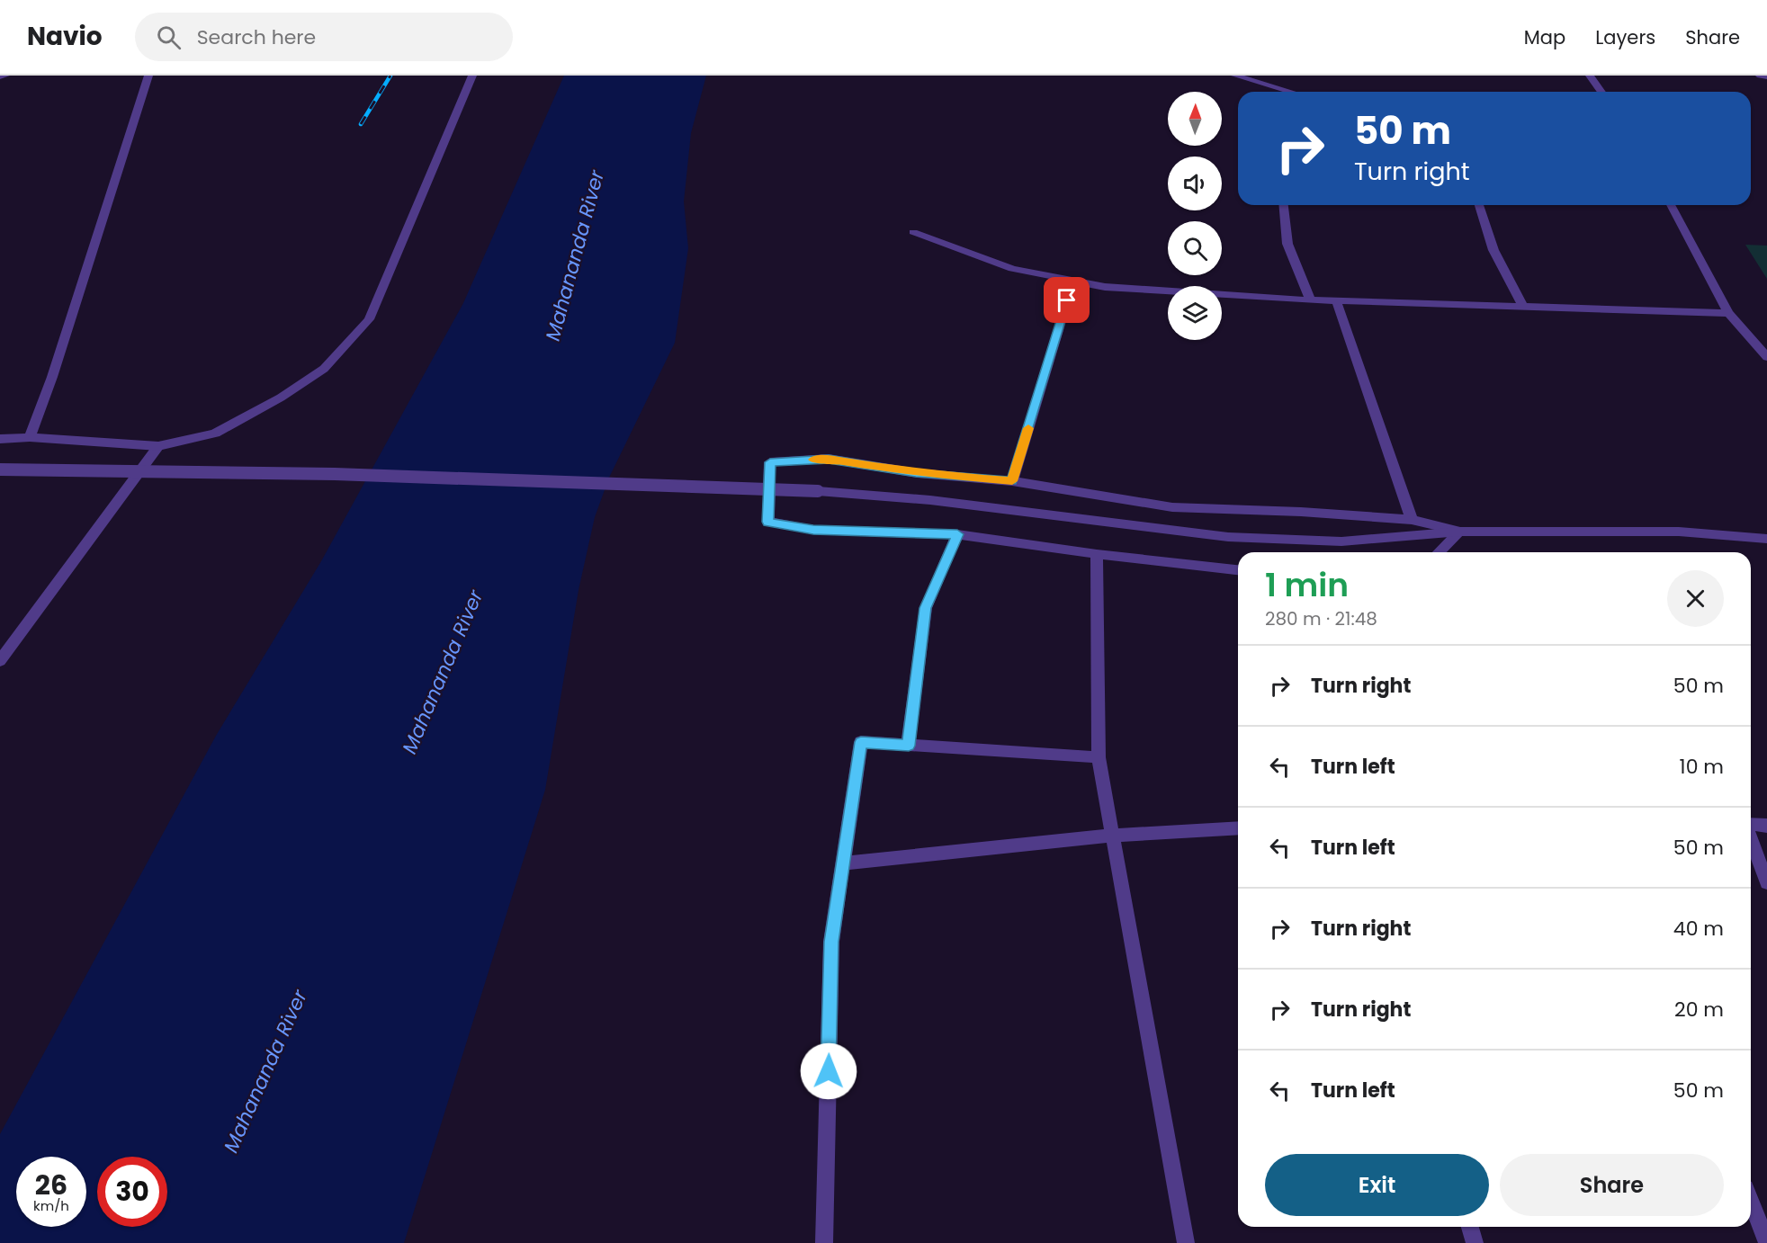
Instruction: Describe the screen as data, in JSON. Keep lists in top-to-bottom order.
{
  "water": ["Mahananda River"],
  "north": "top",
  "page": {
    "header": "Navio",
    "search": "Search here",
    "nav": ["Map", "Layers", "Share"],
    "turn": ["50 m", "Turn right"],
    "heading": ["1 min", "280 m · 21:48"],
    "list": [
      {
        "name": "Turn right",
        "value": "50 m"
      },
      {
        "name": "Turn left",
        "value": "10 m"
      },
      {
        "name": "Turn left",
        "value": "50 m"
      },
      {
        "name": "Turn right",
        "value": "40 m"
      },
      {
        "name": "Turn right",
        "value": "20 m"
      },
      {
        "name": "Turn left",
        "value": "50 m"
      }
    ],
    "buttons": ["Exit", "Share"],
    "speed": "26 km/h",
    "limit": "30"
  }
}
